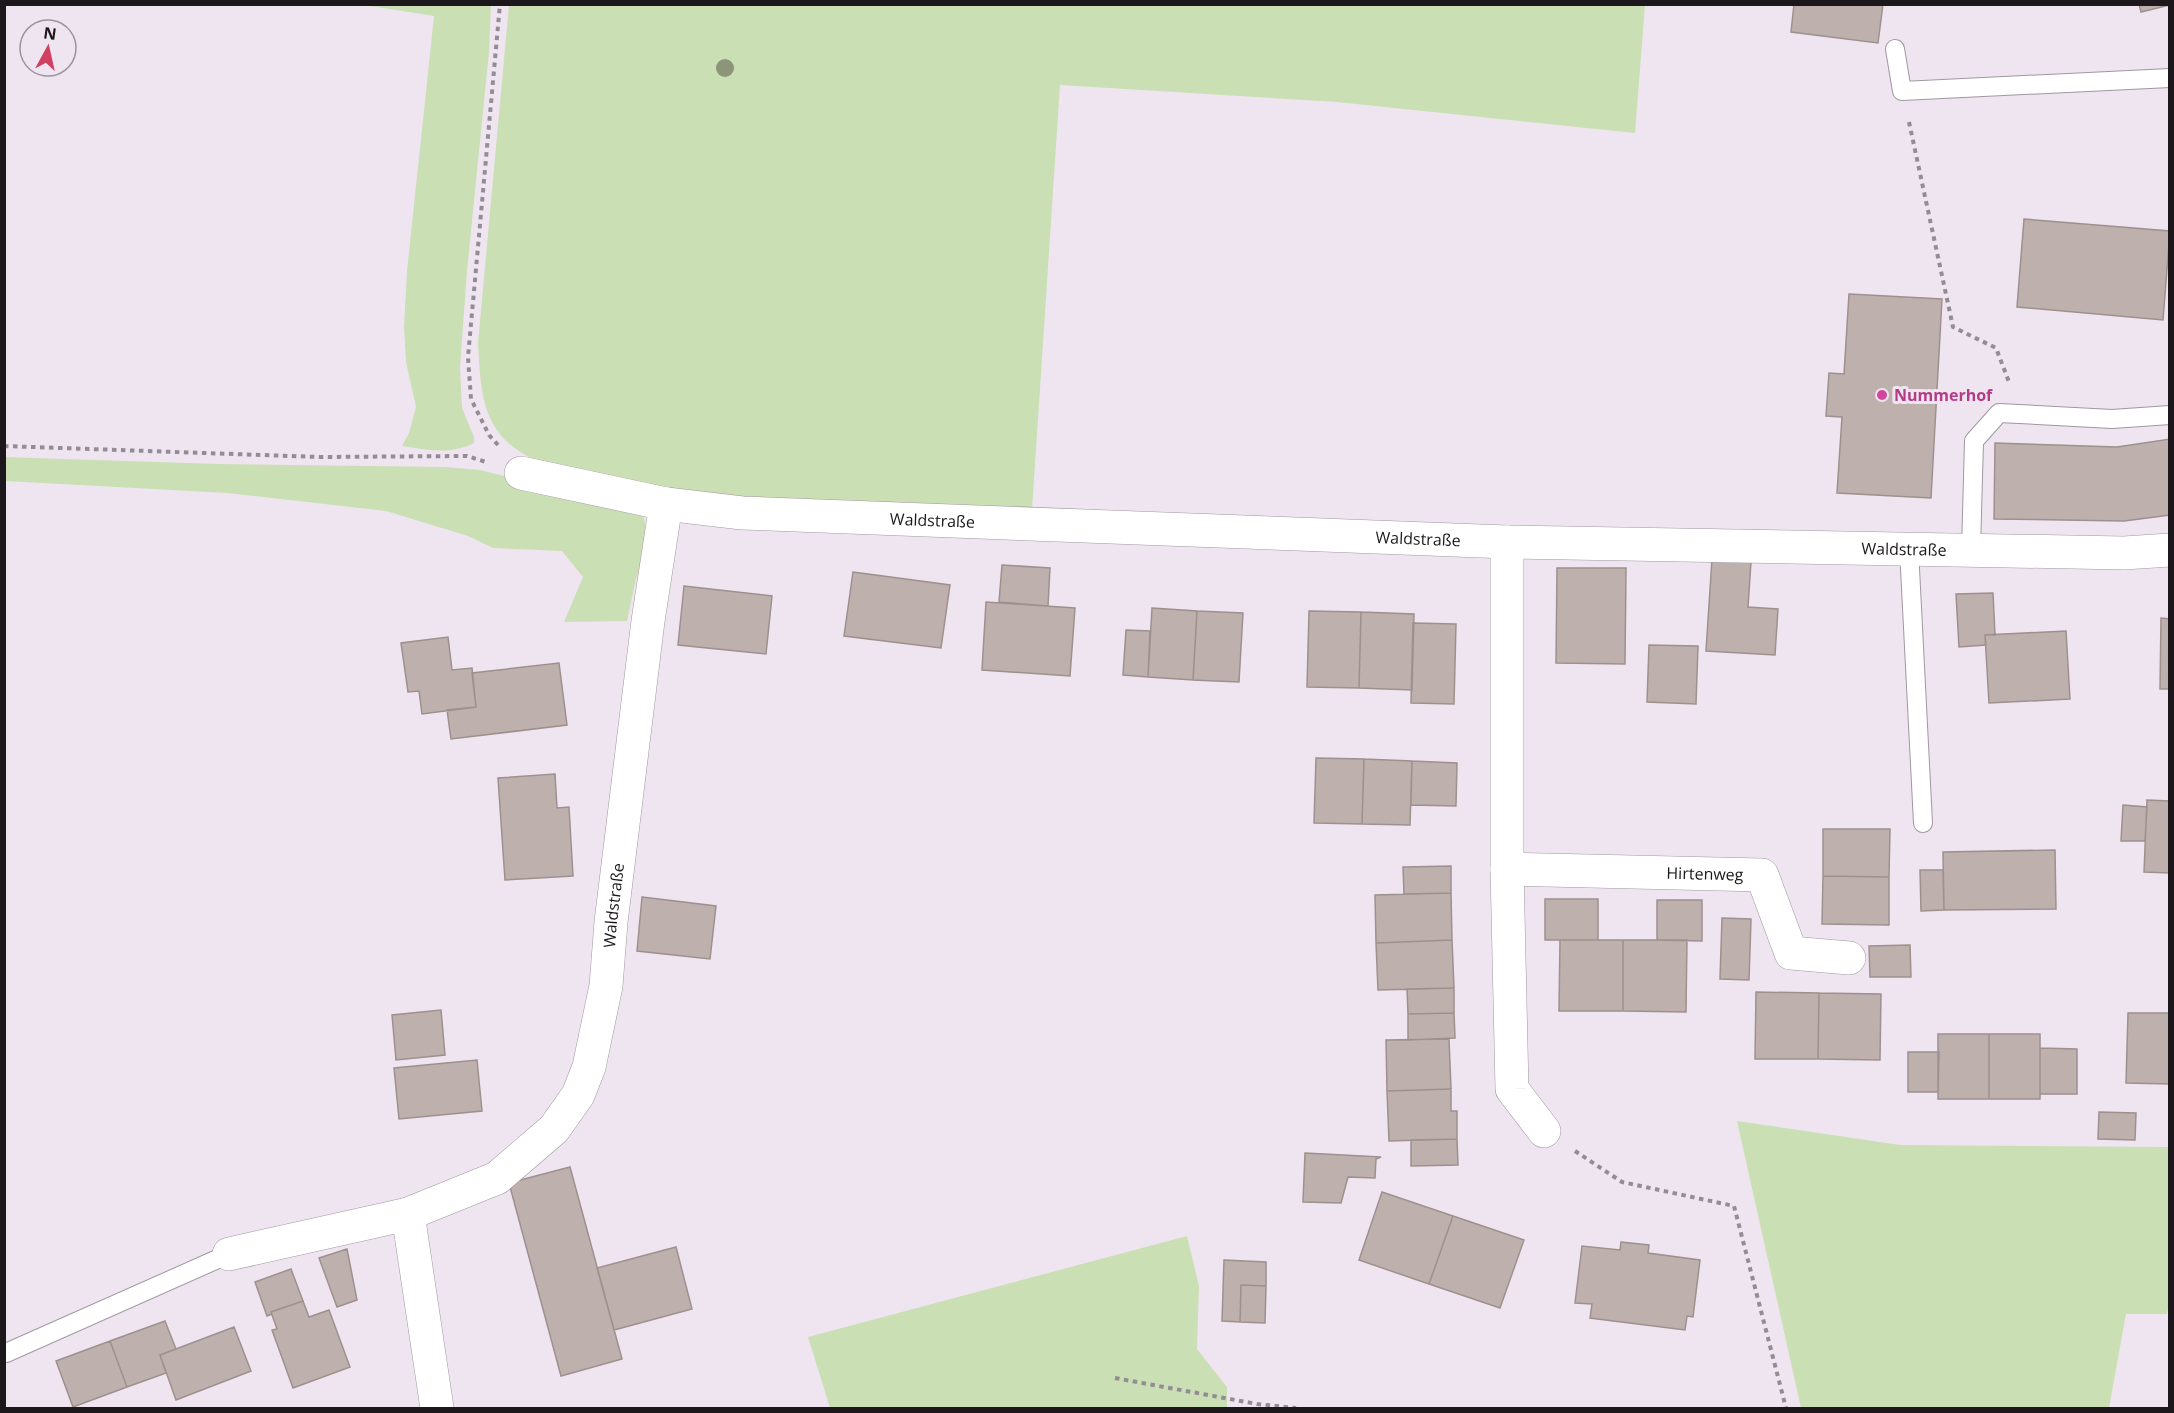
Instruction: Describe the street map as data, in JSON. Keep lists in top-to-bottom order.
{
  "streets": {
    "street": ["Waldstraße", "Hirtenweg"]
  },
  "places": ["Nummerhof"],
  "north": "top"
}
